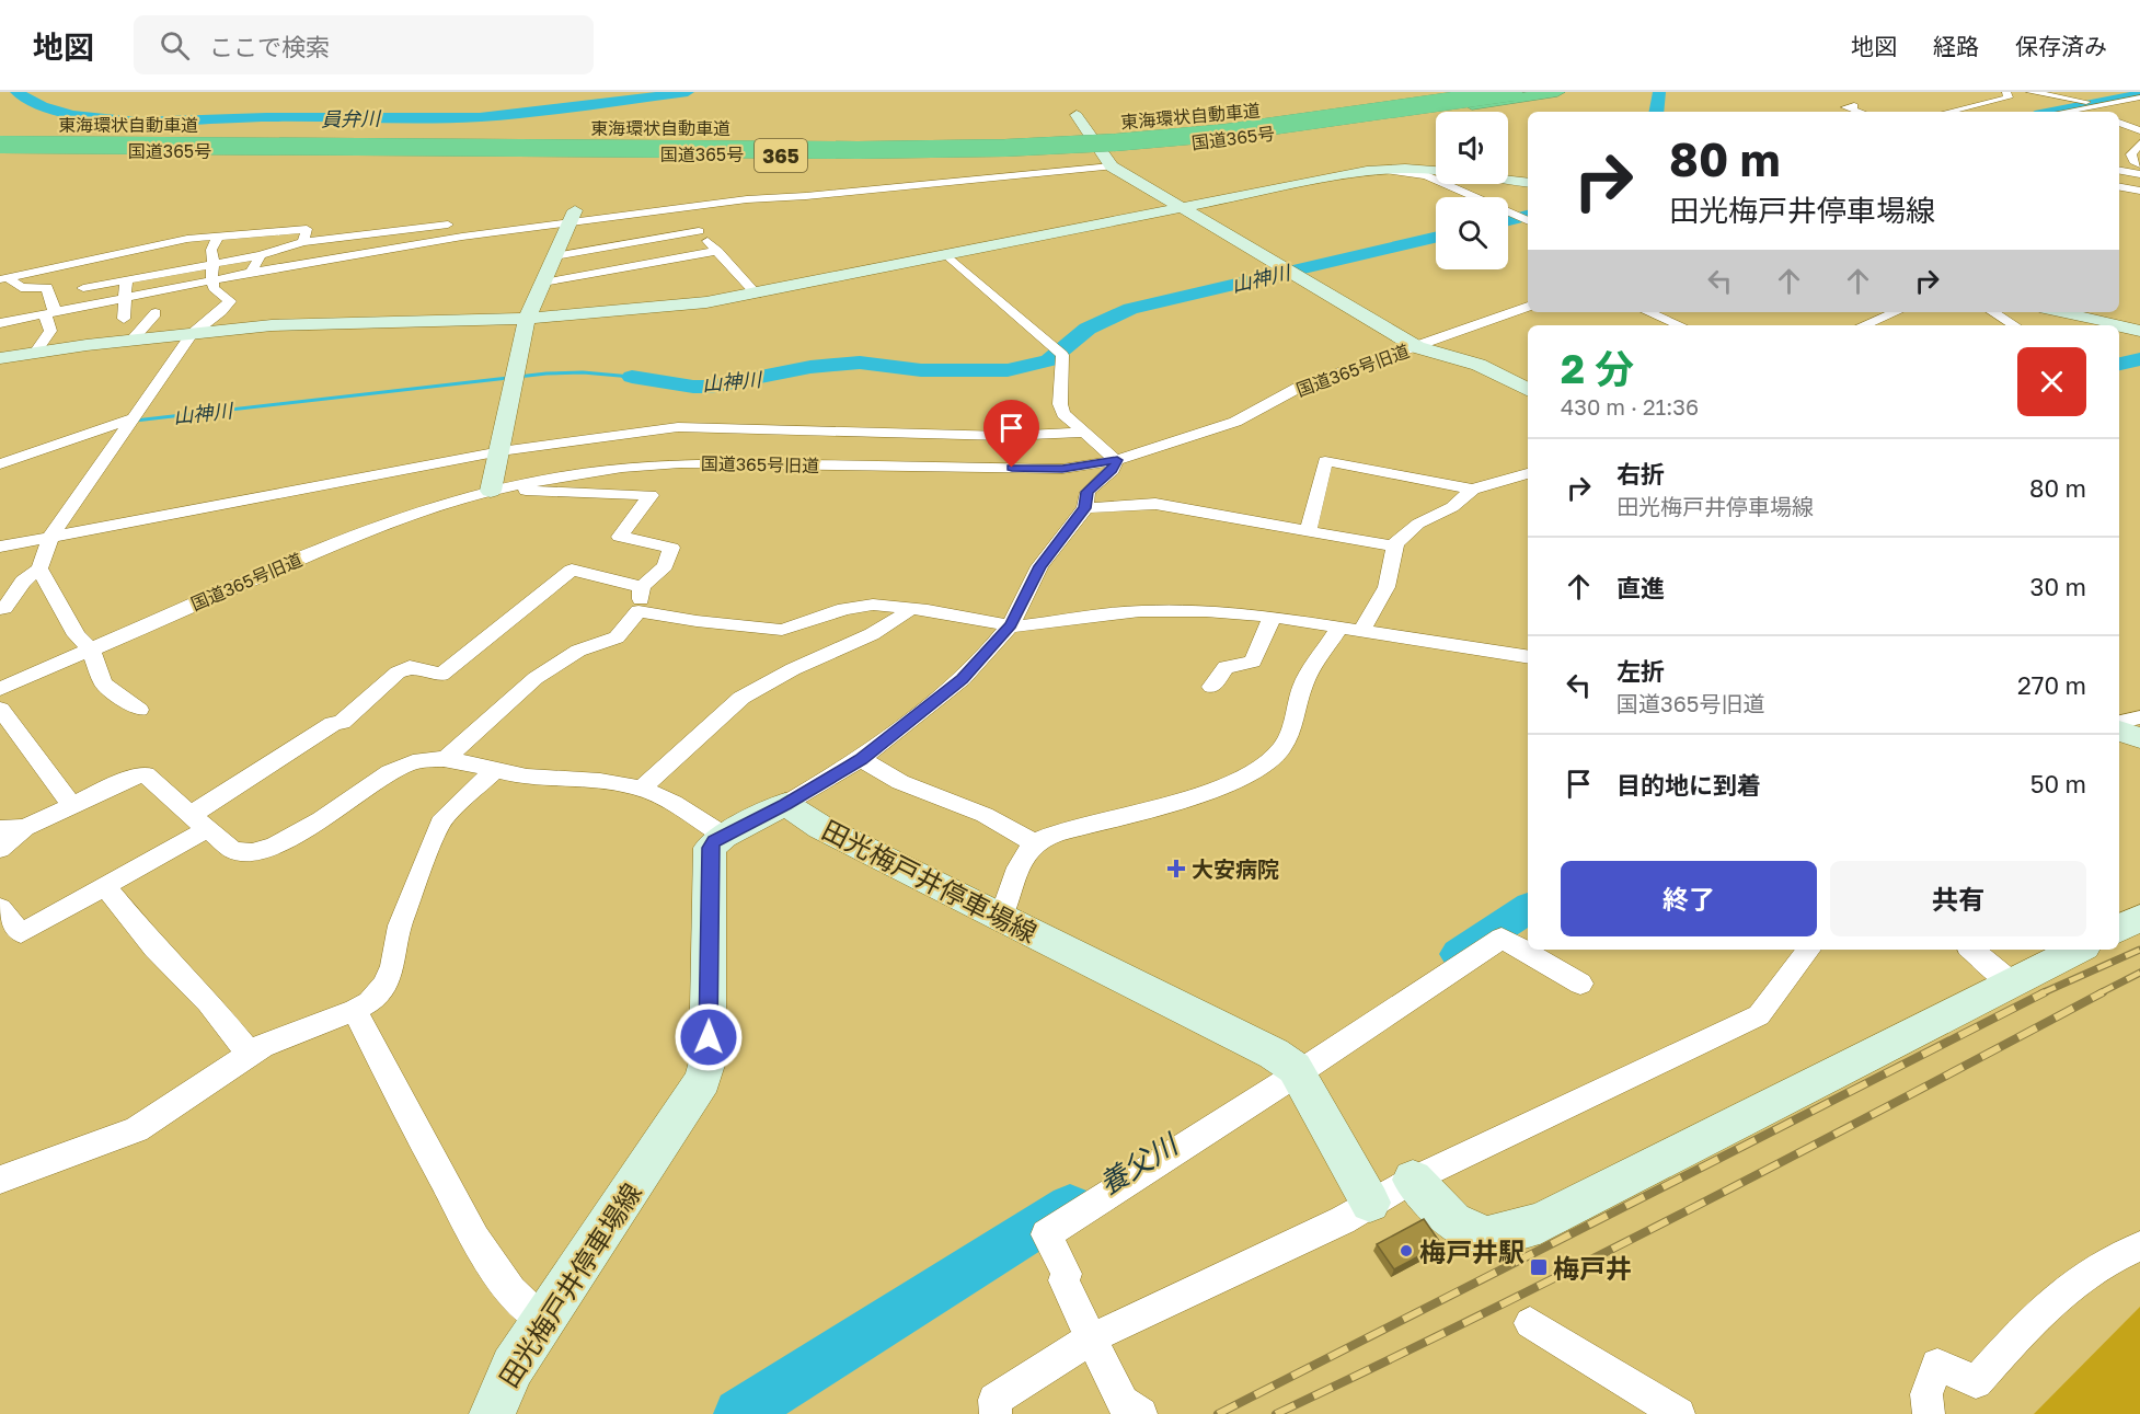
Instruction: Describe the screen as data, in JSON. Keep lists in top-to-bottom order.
{
  "streets": {
    "highway": ["東海環状自動車道", "国道365号", "365"],
    "street": ["国道365号旧道", "田光梅戸井停車場線"]
  },
  "crossings": [
    ["東海環状自動車道", "国道365号"]
  ],
  "water": ["員弁川", "山神川", "養父川"],
  "places": {
    "health": ["大安病院"],
    "other": ["梅戸井駅"],
    "transit": ["梅戸井"]
  },
  "page": {
    "header": "地図",
    "search": "ここで検索",
    "nav": ["地図", "経路", "保存済み"],
    "turn": ["80 m", "田光梅戸井停車場線"],
    "heading": ["2 分", "430 m · 21:36"],
    "list": [
      {
        "name": "右折",
        "note": "田光梅戸井停車場線",
        "value": "80 m"
      },
      {
        "name": "直進",
        "value": "30 m"
      },
      {
        "name": "左折",
        "note": "国道365号旧道",
        "value": "270 m"
      },
      {
        "name": "目的地に到着",
        "value": "50 m"
      }
    ],
    "buttons": ["終了", "共有"]
  }
}
